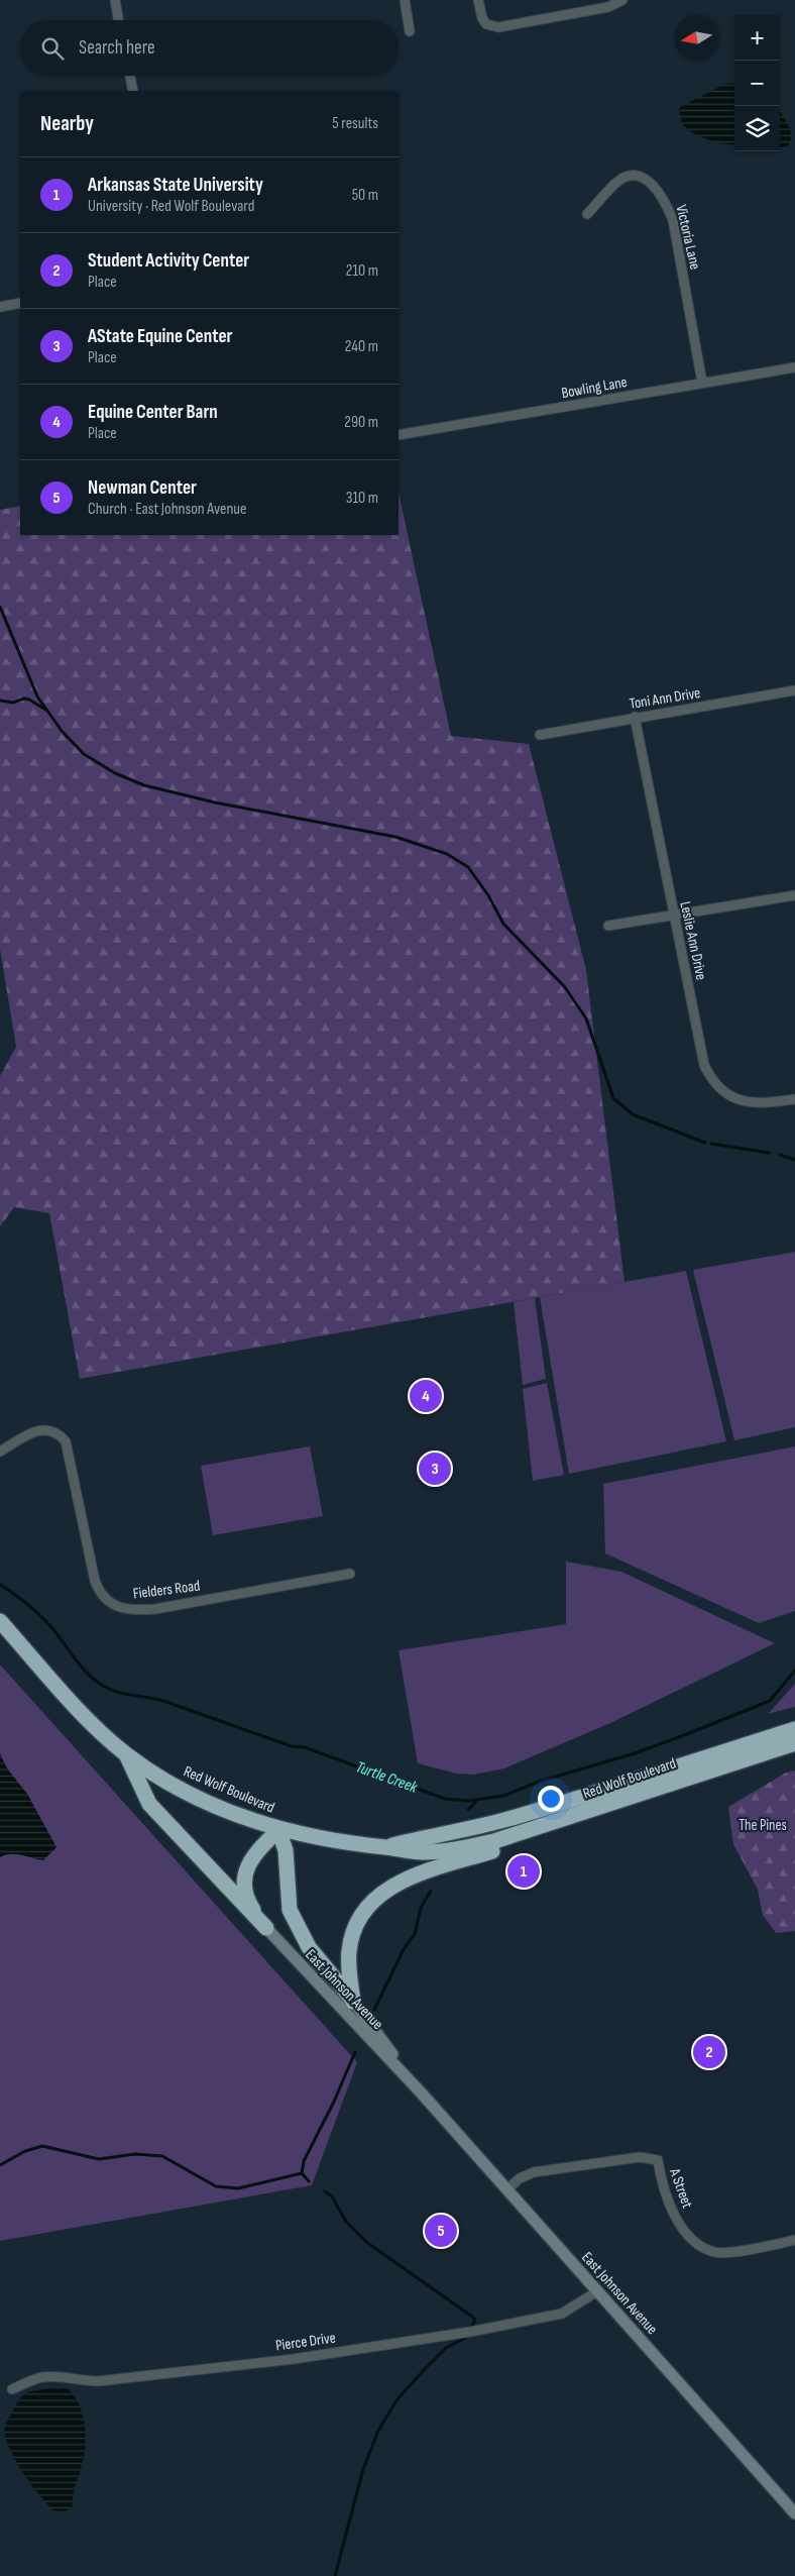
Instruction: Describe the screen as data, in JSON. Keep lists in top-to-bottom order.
{
  "streets": {
    "highway": ["Red Wolf Boulevard"],
    "main road": ["East Johnson Avenue"],
    "street": [
      "Victoria Lane",
      "Bowling Lane",
      "Toni Ann Drive",
      "Leslie Ann Drive",
      "Fielders Road",
      "A Street",
      "Pierce Drive"
    ]
  },
  "crossings": [
    ["Victoria Lane", "Bowling Lane"],
    ["Toni Ann Drive", "Leslie Ann Drive"],
    ["East Johnson Avenue", "A Street"],
    ["East Johnson Avenue", "Pierce Drive"]
  ],
  "water": ["Turtle Creek"],
  "parks": ["The Pines"],
  "north": "left",
  "page": {
    "map_buttons": ["+", "−"],
    "search": "Search here",
    "heading": ["Nearby", "5 results"],
    "list": [
      {
        "mark": "1",
        "name": "Arkansas State University",
        "note": "University · Red Wolf Boulevard",
        "value": "50 m"
      },
      {
        "mark": "2",
        "name": "Student Activity Center",
        "note": "Place",
        "value": "210 m"
      },
      {
        "mark": "3",
        "name": "AState Equine Center",
        "note": "Place",
        "value": "240 m"
      },
      {
        "mark": "4",
        "name": "Equine Center Barn",
        "note": "Place",
        "value": "290 m"
      },
      {
        "mark": "5",
        "name": "Newman Center",
        "note": "Church · East Johnson Avenue",
        "value": "310 m"
      }
    ],
    "pins": [
      "4",
      "3",
      "1",
      "2",
      "5"
    ]
  }
}
